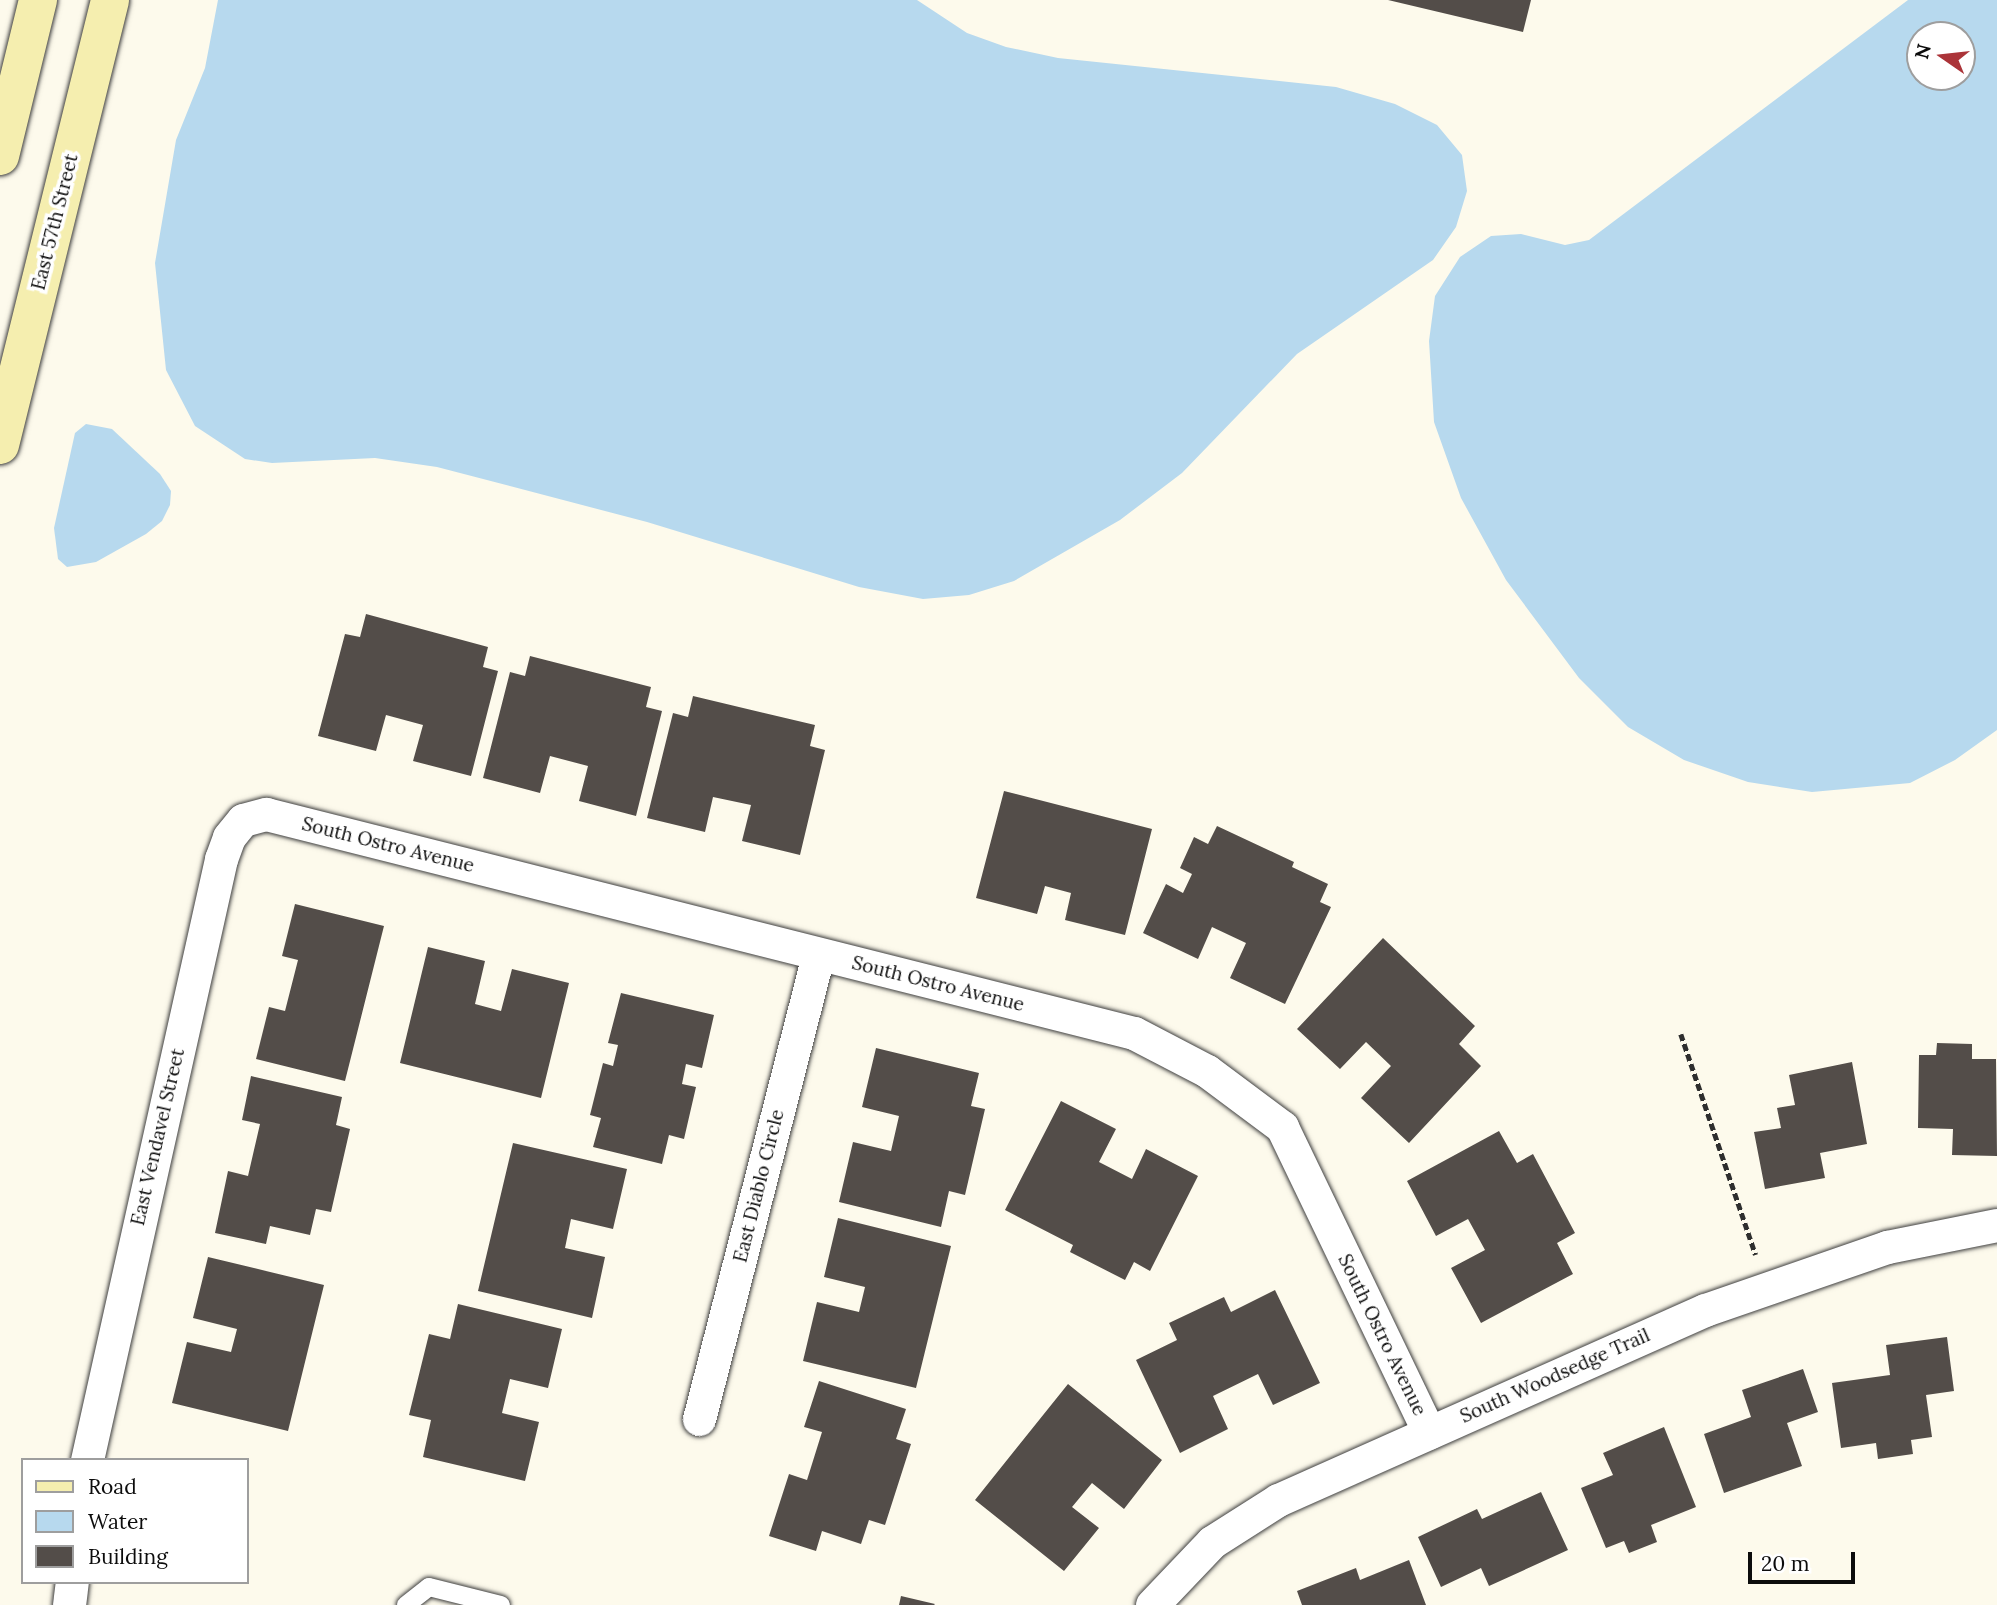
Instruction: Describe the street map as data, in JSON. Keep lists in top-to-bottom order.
{
  "streets": {
    "main road": ["East 57th Street"],
    "street": [
      "South Ostro Avenue",
      "East Vendavel Street",
      "East Diablo Circle",
      "South Woodsedge Trail"
    ]
  },
  "crossings": [
    ["South Ostro Avenue", "East Vendavel Street"],
    ["South Ostro Avenue", "East Diablo Circle"],
    ["South Ostro Avenue", "South Woodsedge Trail"]
  ],
  "legend": ["Road", "Water", "Building"],
  "scale_bar": "20 m",
  "north": "left"
}
